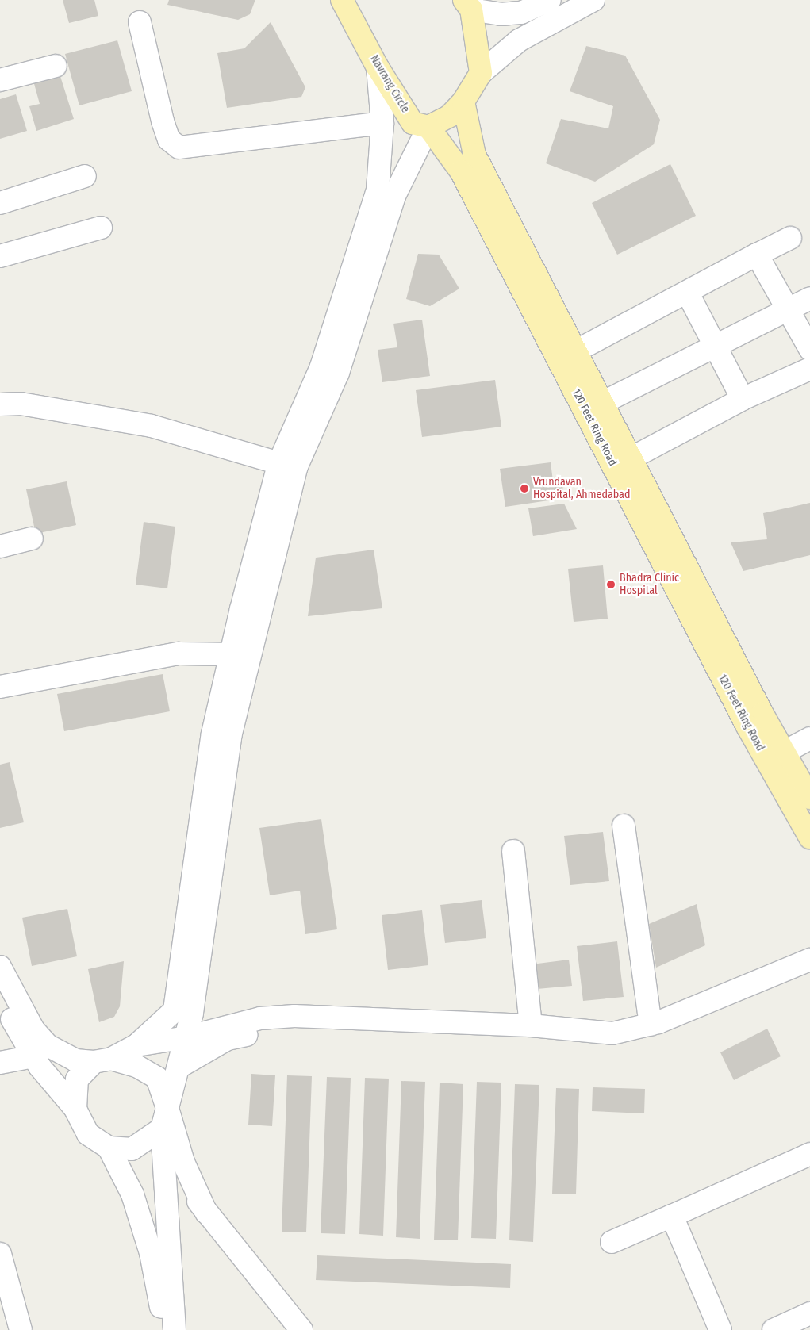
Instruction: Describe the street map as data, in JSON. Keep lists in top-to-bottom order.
{
  "streets": {
    "main road": ["Navrang Circle", "120 Feet Ring Road"]
  },
  "crossings": [
    ["Navrang Circle", "120 Feet Ring Road"]
  ],
  "places": ["Vrundavan Hospital, Ahmedabad", "Bhadra Clinic Hospital"]
}
